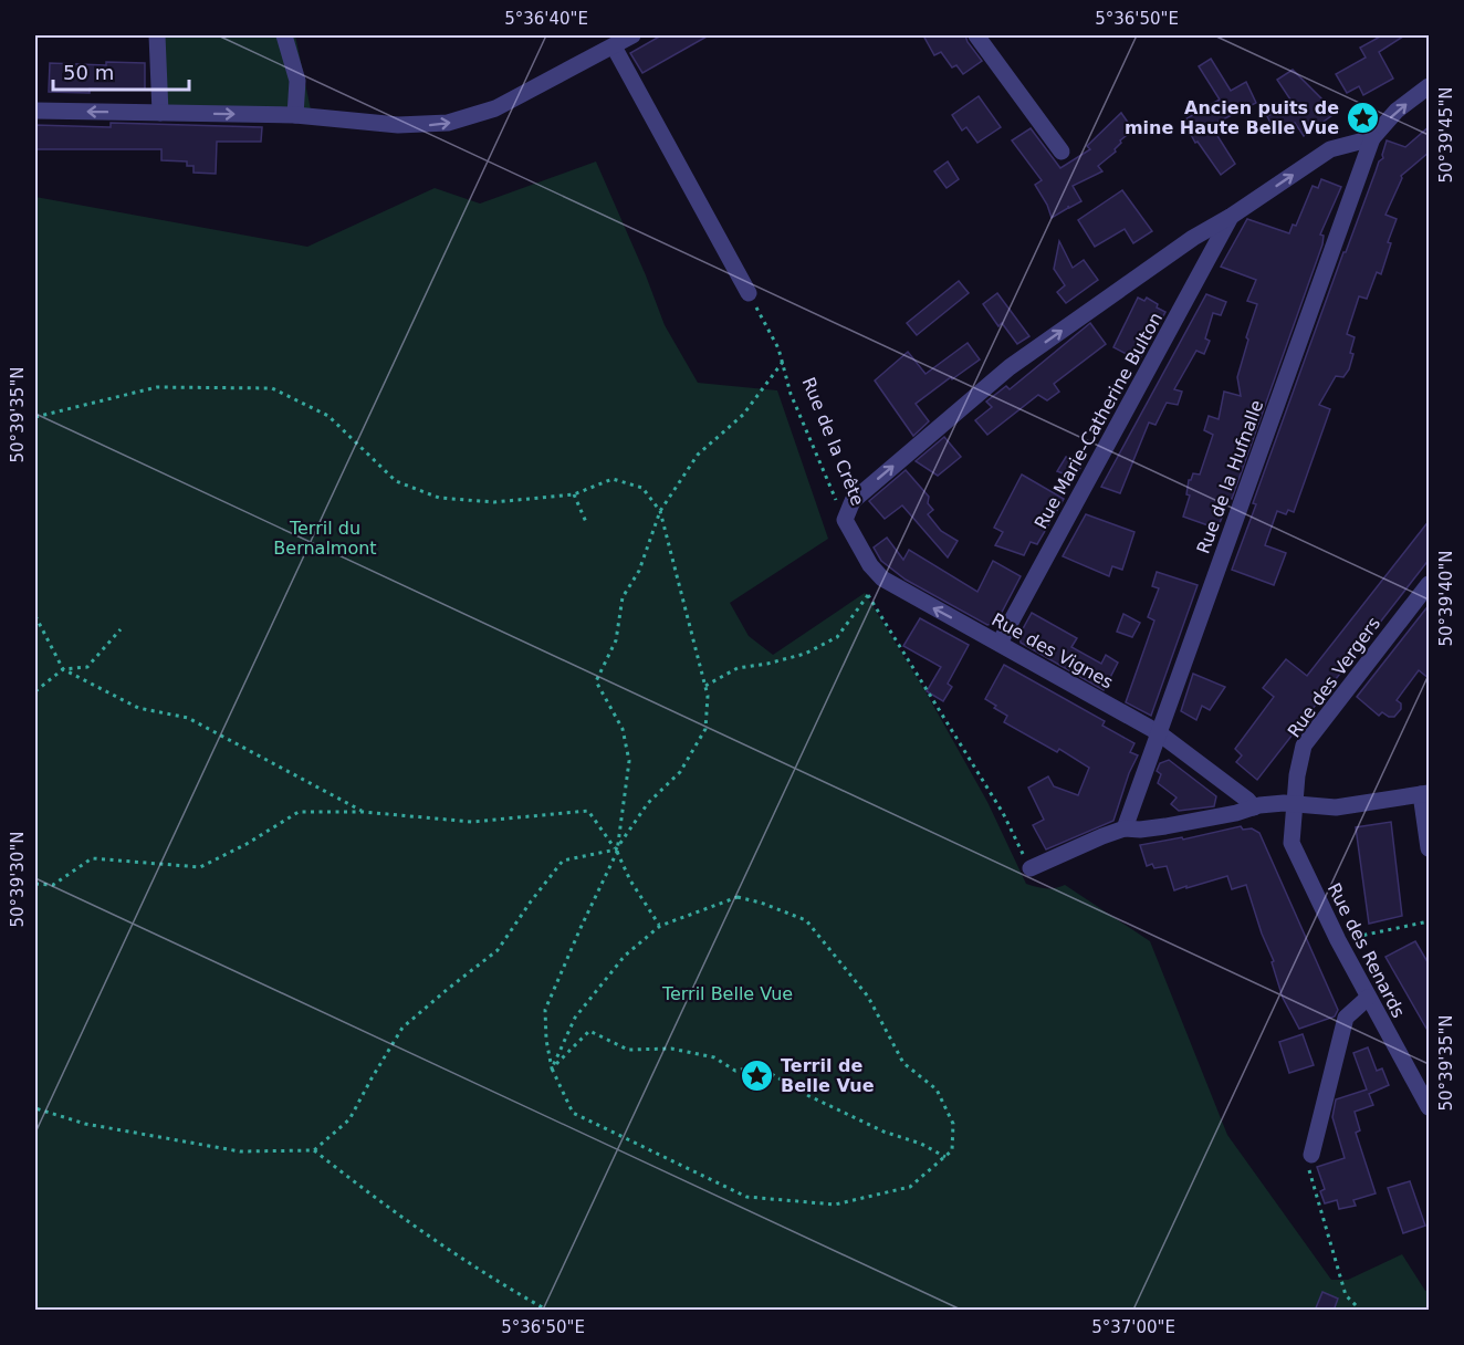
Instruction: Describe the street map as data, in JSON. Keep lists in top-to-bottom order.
{
  "streets": {
    "street": [
      "Rue Marie-Catherine Bulton",
      "Rue de la Crête",
      "Rue de la Hufnalle",
      "Rue des Vignes",
      "Rue des Vergers",
      "Rue des Renards"
    ]
  },
  "crossings": [
    ["Rue Marie-Catherine Bulton", "Rue de la Crête"],
    ["Rue Marie-Catherine Bulton", "Rue des Vignes"],
    ["Rue de la Crête", "Rue de la Hufnalle"],
    ["Rue de la Crête", "Rue des Vignes"],
    ["Rue de la Hufnalle", "Rue des Vignes"],
    ["Rue des Vergers", "Rue des Renards"]
  ],
  "one_way": ["Rue de la Crête"],
  "parks": ["Terril du Bernalmont", "Terril Belle Vue"],
  "places": {
    "place": ["Ancien puits de mine Haute Belle Vue", "Terril de Belle Vue"]
  },
  "scale_bar": "50 m",
  "coordinates": [
    "5°36'40\"E",
    "5°36'50\"E",
    "50°39'45\"N",
    "50°39'35\"N",
    "50°39'40\"N",
    "50°39'30\"N",
    "5°37'00\"E"
  ]
}
